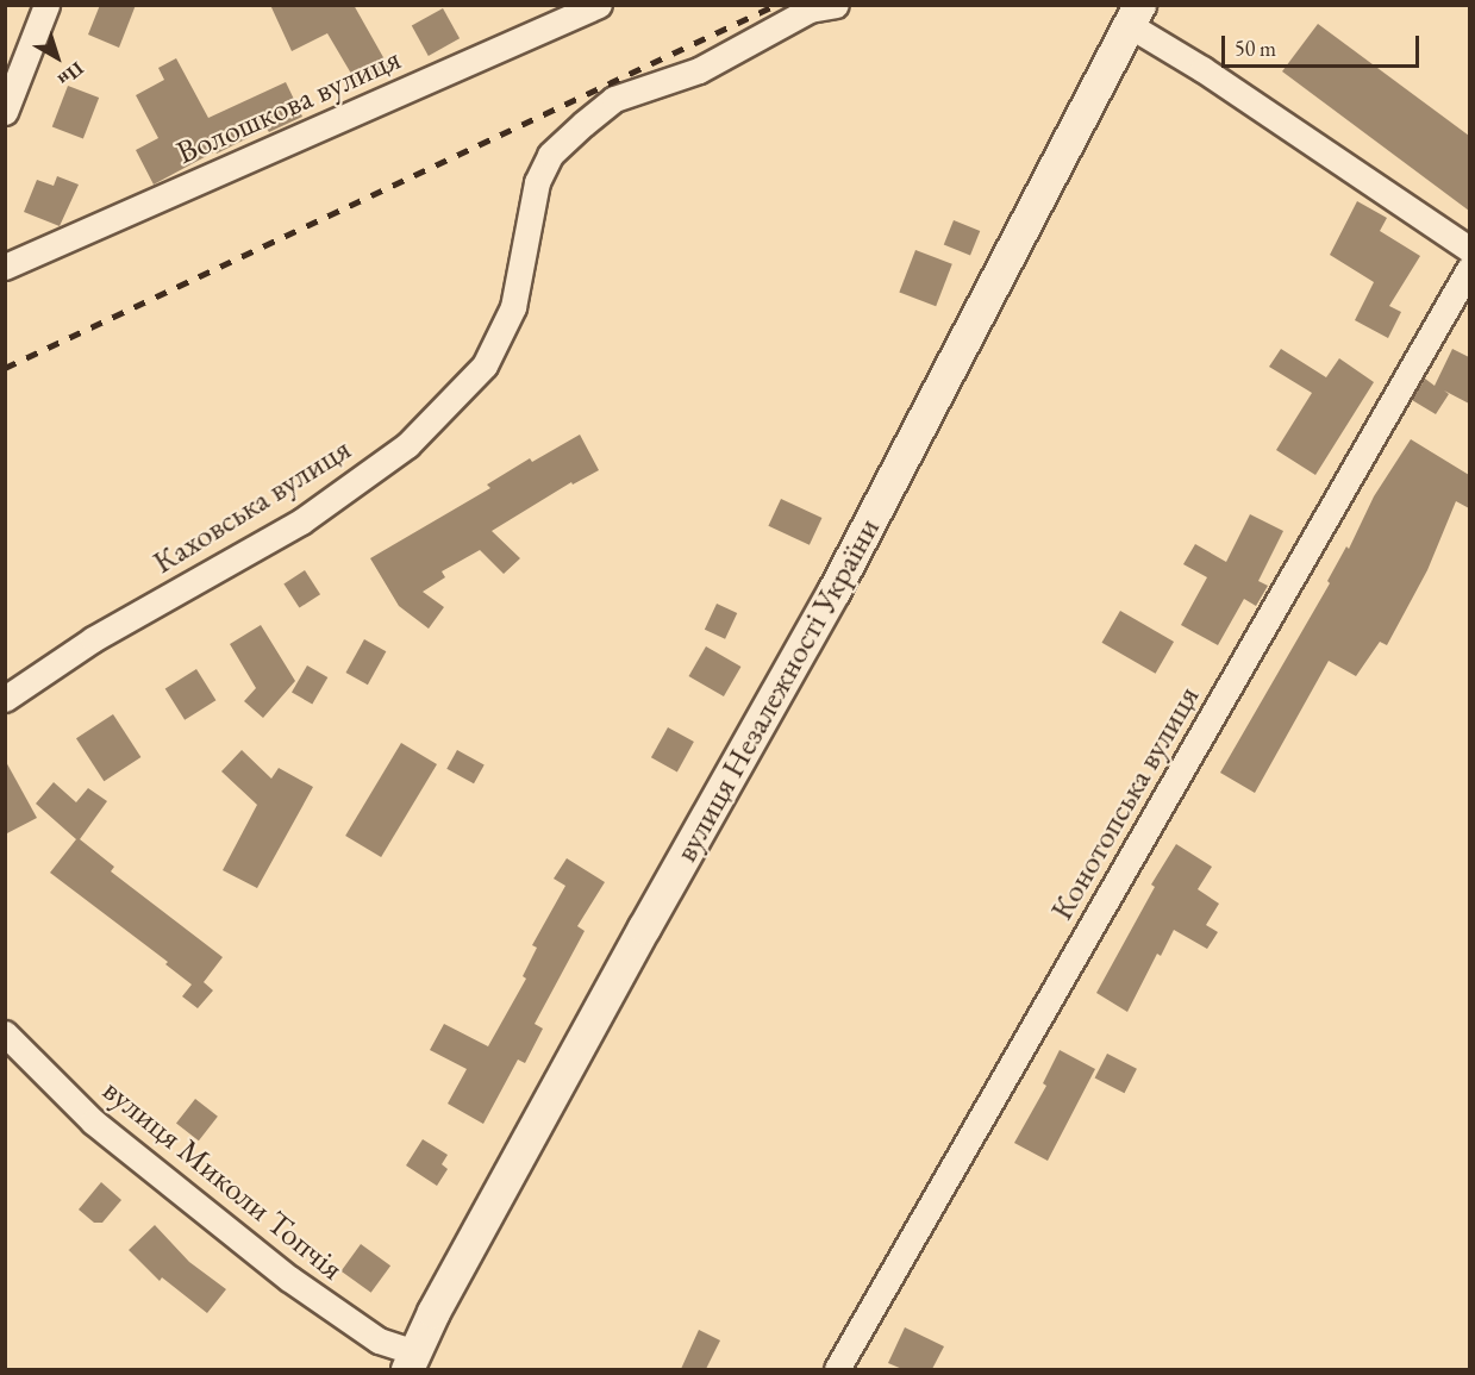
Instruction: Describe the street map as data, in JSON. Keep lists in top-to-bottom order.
{
  "streets": {
    "street": [
      "Волошкова вулиця",
      "Каховська вулиця",
      "вулиця Незалежності України",
      "Конотопська вулиця",
      "вулиця Миколи Топчія"
    ]
  },
  "crossings": [
    ["вулиця Незалежності України", "вулиця Миколи Топчія"]
  ],
  "scale_bar": "50 m",
  "north": "bottom right"
}
